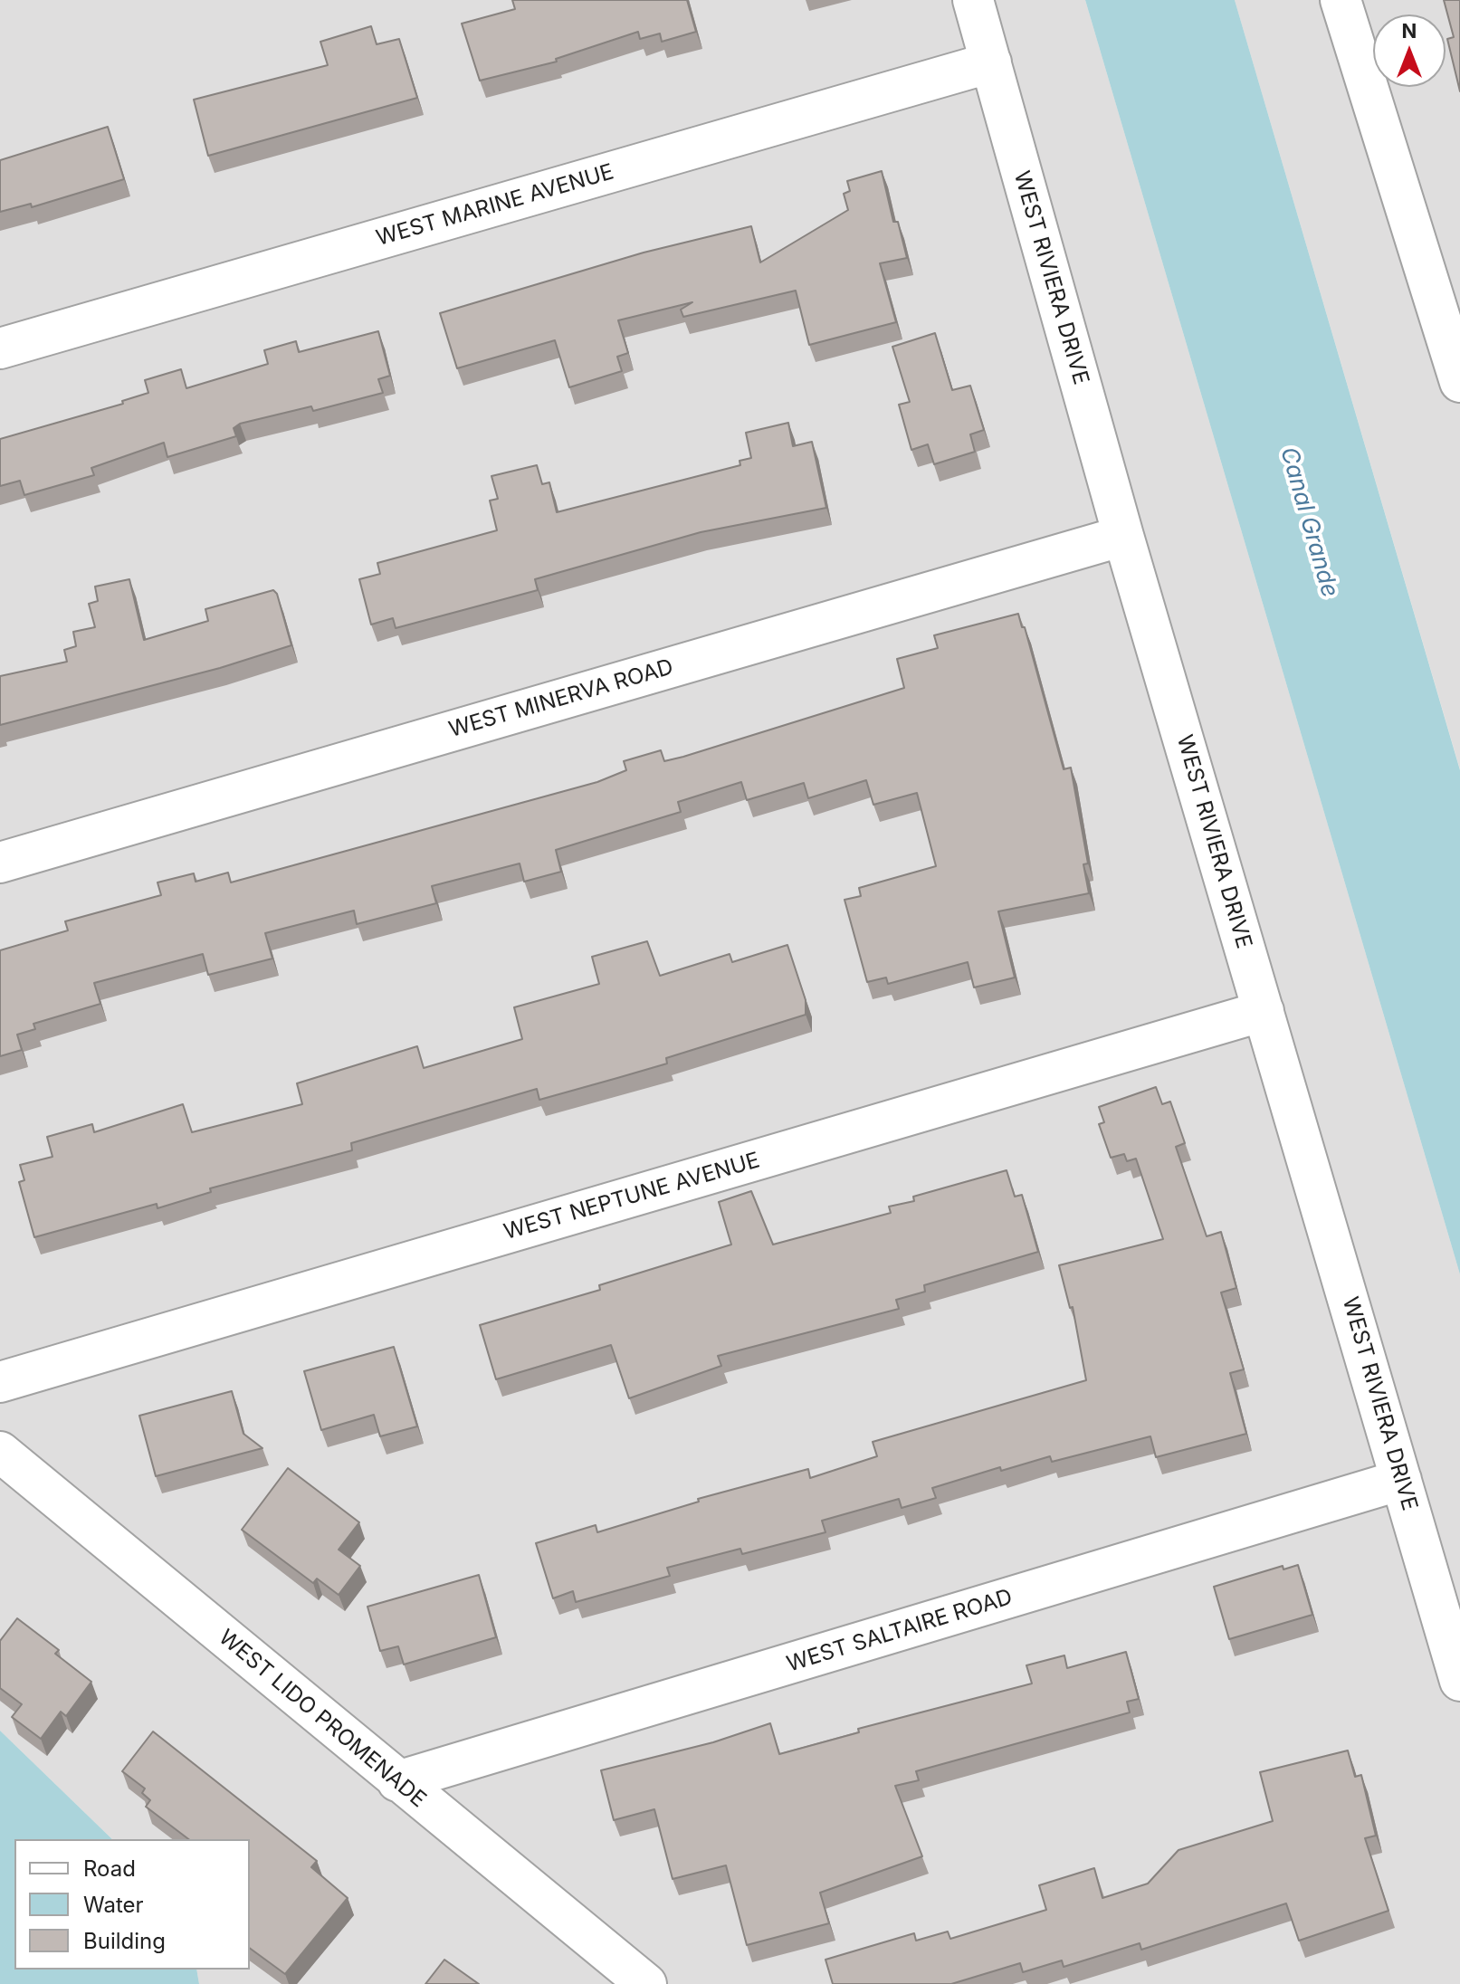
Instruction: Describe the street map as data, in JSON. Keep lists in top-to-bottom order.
{
  "streets": {
    "street": [
      "WEST MARINE AVENUE",
      "WEST RIVIERA DRIVE",
      "WEST MINERVA ROAD",
      "WEST NEPTUNE AVENUE",
      "WEST SALTAIRE ROAD",
      "WEST LIDO PROMENADE"
    ]
  },
  "crossings": [
    ["WEST MARINE AVENUE", "WEST RIVIERA DRIVE"],
    ["WEST RIVIERA DRIVE", "WEST MINERVA ROAD"],
    ["WEST RIVIERA DRIVE", "WEST NEPTUNE AVENUE"],
    ["WEST RIVIERA DRIVE", "WEST SALTAIRE ROAD"],
    ["WEST SALTAIRE ROAD", "WEST LIDO PROMENADE"]
  ],
  "water": ["Canal Grande"],
  "legend": ["Road", "Water", "Building"],
  "north": "top"
}
